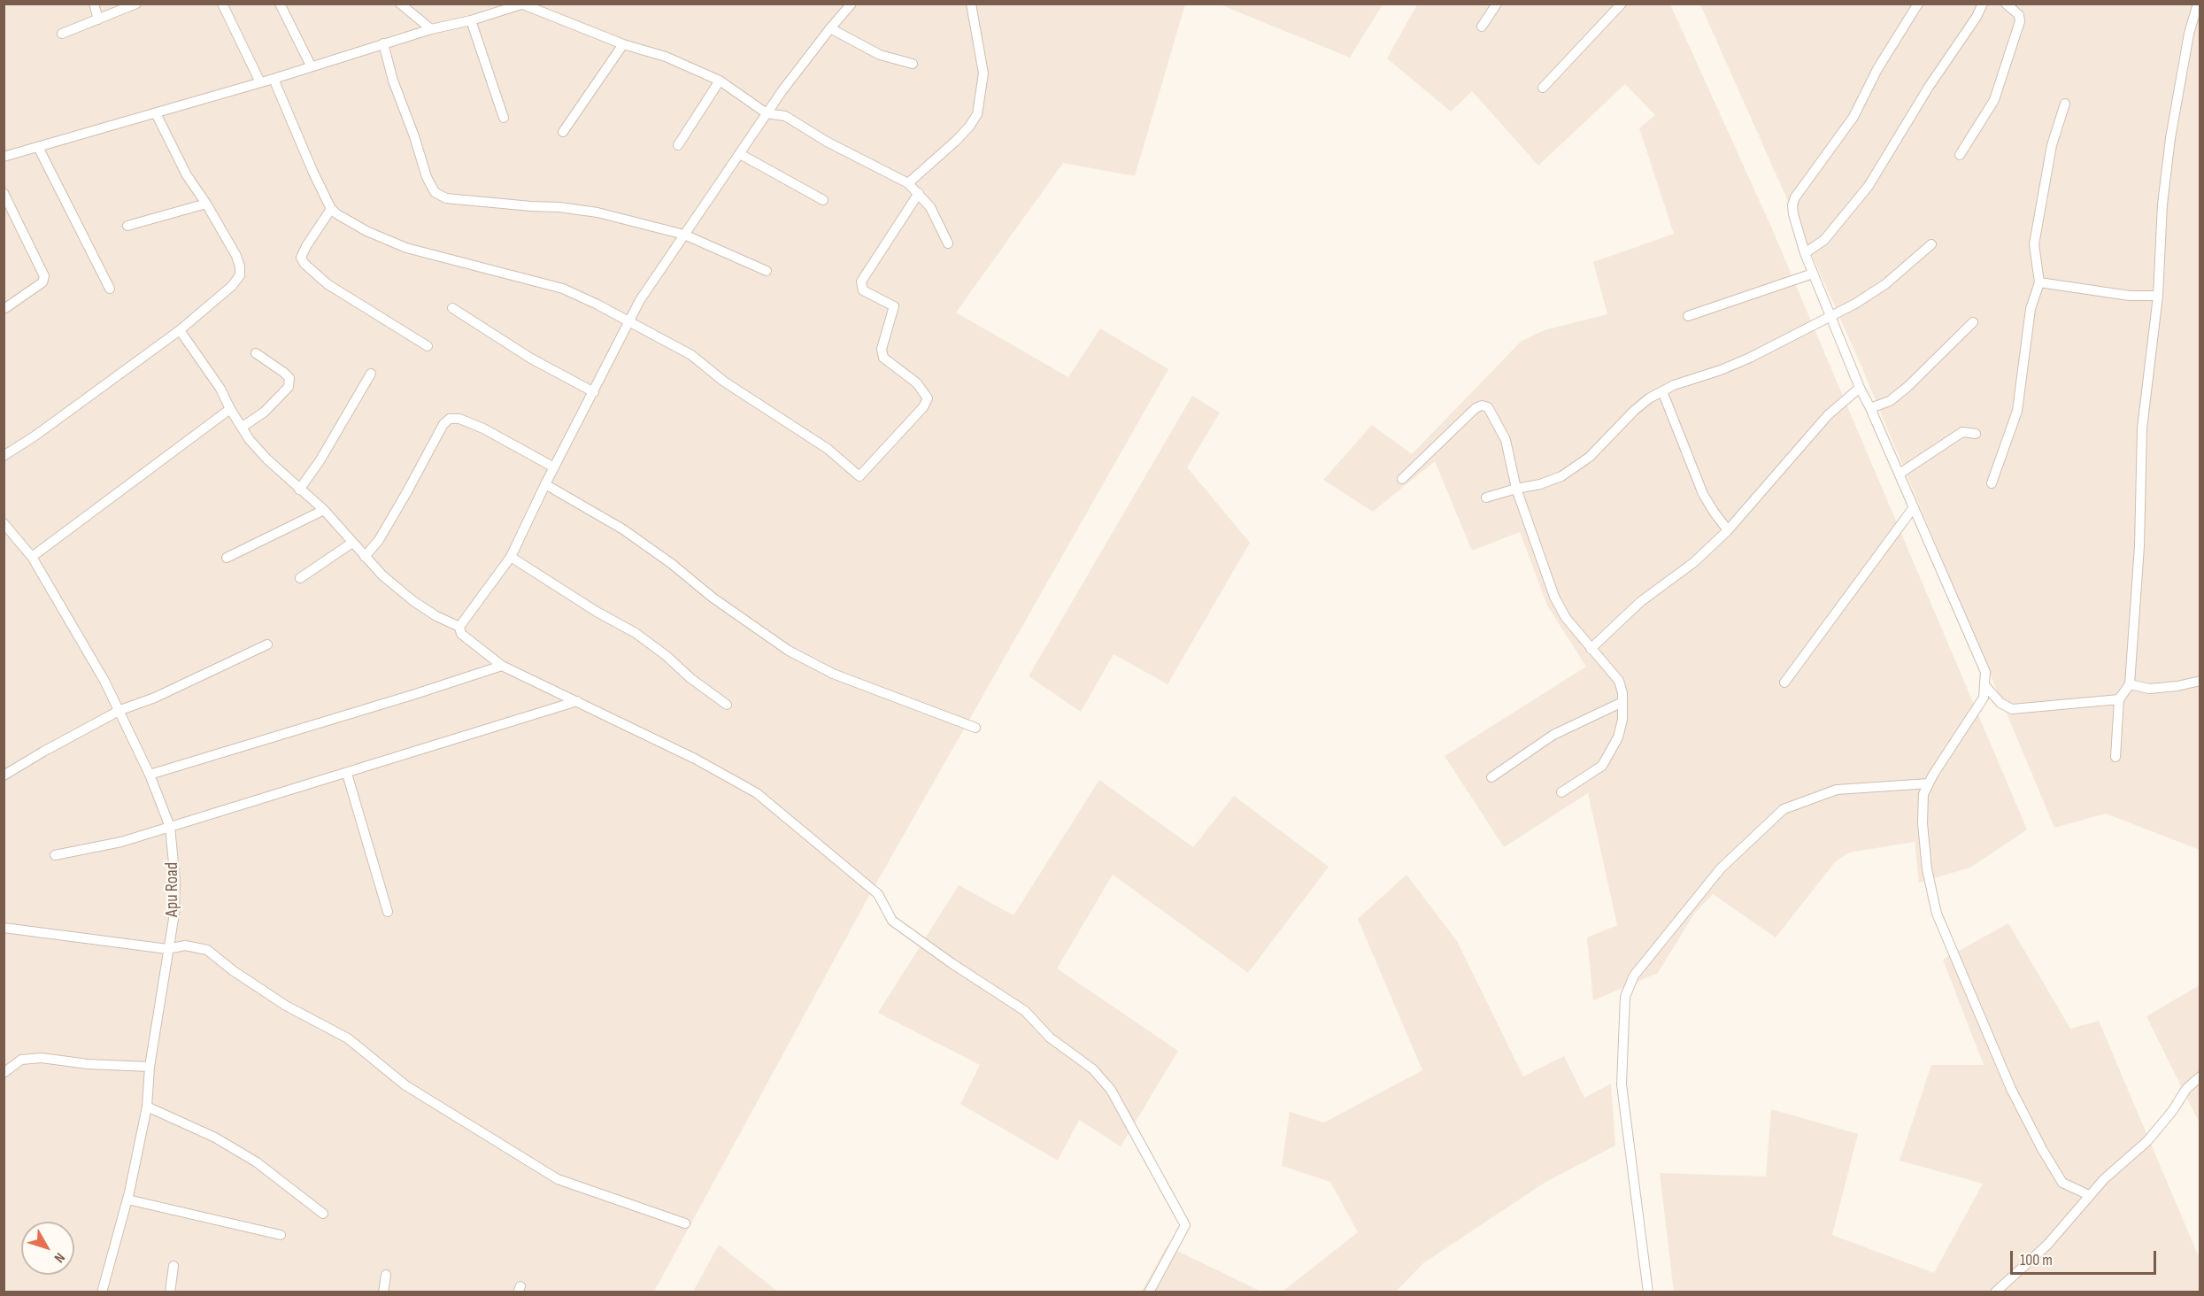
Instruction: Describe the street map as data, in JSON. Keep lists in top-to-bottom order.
{
  "streets": {
    "street": ["Apu Road"]
  },
  "scale_bar": "100 m",
  "north": "bottom right"
}
